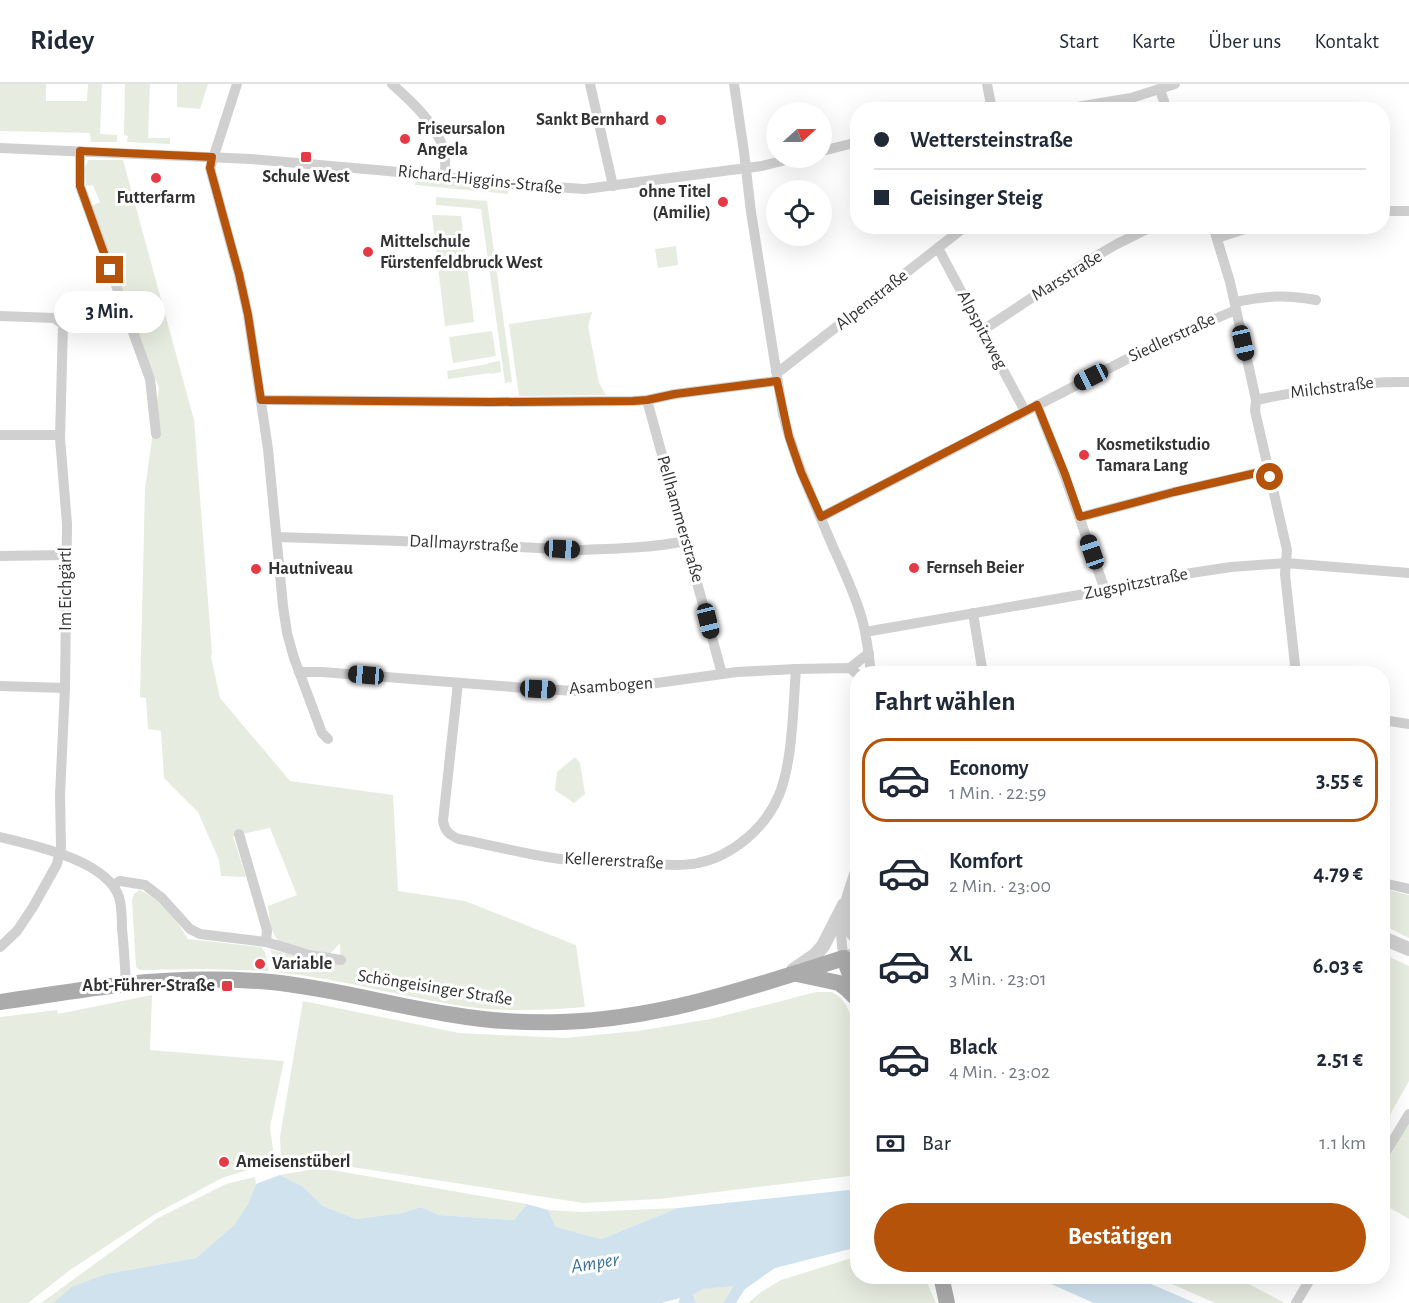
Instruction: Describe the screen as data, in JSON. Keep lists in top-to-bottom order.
{
  "streets": {
    "main road": ["Schöngeisinger Straße"],
    "street": [
      "Richard-Higgins-Straße",
      "Marsstraße",
      "Alpenstraße",
      "Alpspitzweg",
      "Siedlerstraße",
      "Milchstraße",
      "Pellhammerstraße",
      "Dallmayrstraße",
      "Zugspitzstraße",
      "Im Eichgärtl",
      "Asambogen",
      "Kellererstraße"
    ]
  },
  "crossings": [
    ["Marsstraße", "Alpspitzweg"],
    ["Alpenstraße", "Alpspitzweg"],
    ["Alpspitzweg", "Siedlerstraße"],
    ["Pellhammerstraße", "Dallmayrstraße"],
    ["Pellhammerstraße", "Asambogen"],
    ["Asambogen", "Kellererstraße"]
  ],
  "water": ["Amper"],
  "places": {
    "other": [
      "Sankt Bernhard",
      "Friseursalon Angela",
      "Futterfarm",
      "ohne Titel (Amilie)",
      "Mittelschule Fürstenfeldbruck West",
      "Kosmetikstudio Tamara Lang",
      "Fernseh Beier",
      "Hautniveau",
      "Variable",
      "Ameisenstüberl"
    ],
    "transit": ["Schule West", "Abt-Führer-Straße"]
  },
  "north": "right",
  "page": {
    "header": "Ridey",
    "nav": [
      "Start",
      "Karte",
      "Über uns",
      "Kontakt"
    ],
    "banner": ["Wettersteinstraße", "Geisinger Steig"],
    "bubble": "3 Min.",
    "heading": "Fahrt wählen",
    "list": [
      {
        "name": "Economy",
        "note": "1 Min. · 22:59",
        "value": "3.55 €"
      },
      {
        "name": "Komfort",
        "note": "2 Min. · 23:00",
        "value": "4.79 €"
      },
      {
        "name": "XL",
        "note": "3 Min. · 23:01",
        "value": "6.03 €"
      },
      {
        "name": "Black",
        "note": "4 Min. · 23:02",
        "value": "2.51 €"
      }
    ],
    "pay": ["Bar", "1.1 km"],
    "buttons": "Bestätigen"
  }
}
